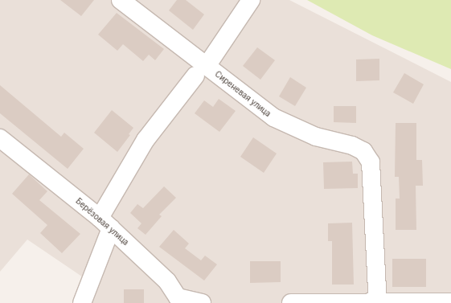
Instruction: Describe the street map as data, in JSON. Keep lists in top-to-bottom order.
{
  "streets": {
    "street": ["Сиреневая улица", "Берёзовая улица"]
  }
}
